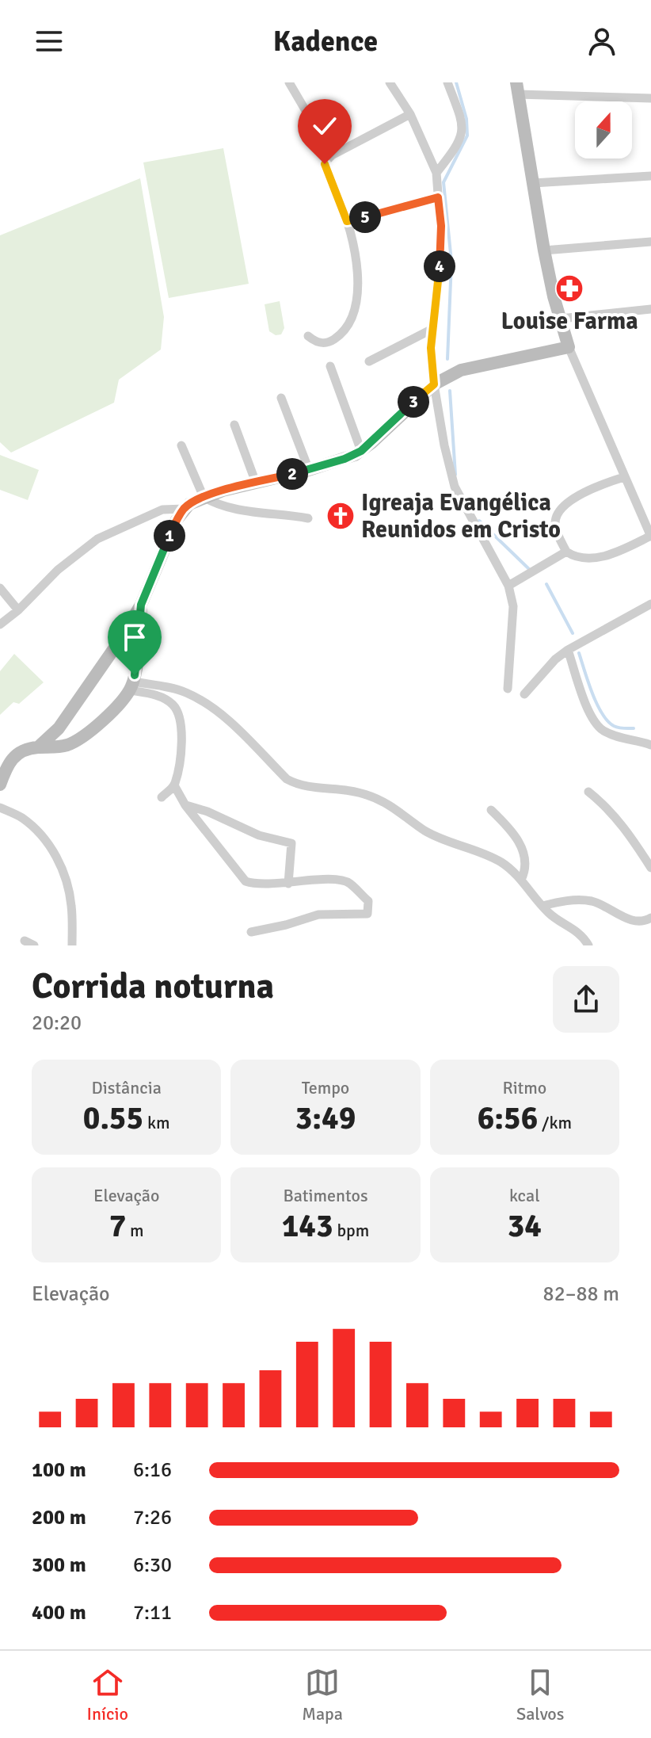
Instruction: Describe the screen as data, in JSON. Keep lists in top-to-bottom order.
{
  "places": {
    "pharmacy": ["Louise Farma"],
    "church": ["Igreaja Evangélica Reunidos em Cristo"]
  },
  "north": "top",
  "page": {
    "header": "Kadence",
    "pins": [
      "5",
      "4",
      "3",
      "2",
      "1"
    ],
    "heading": ["Corrida noturna", "20:20"],
    "stats": [
      ["Distância", "0.55 km"],
      ["Tempo", "3:49"],
      ["Ritmo", "6:56 /km"],
      ["Elevação", "7 m"],
      ["Batimentos", "143 bpm"],
      ["kcal", "34"]
    ],
    "chart": ["Elevação", "82–88 m"],
    "list": [
      {
        "name": "100 m",
        "note": "6:16"
      },
      {
        "name": "200 m",
        "note": "7:26"
      },
      {
        "name": "300 m",
        "note": "6:30"
      },
      {
        "name": "400 m",
        "note": "7:11"
      }
    ],
    "tabs": ["Início", "Mapa", "Salvos"]
  }
}
